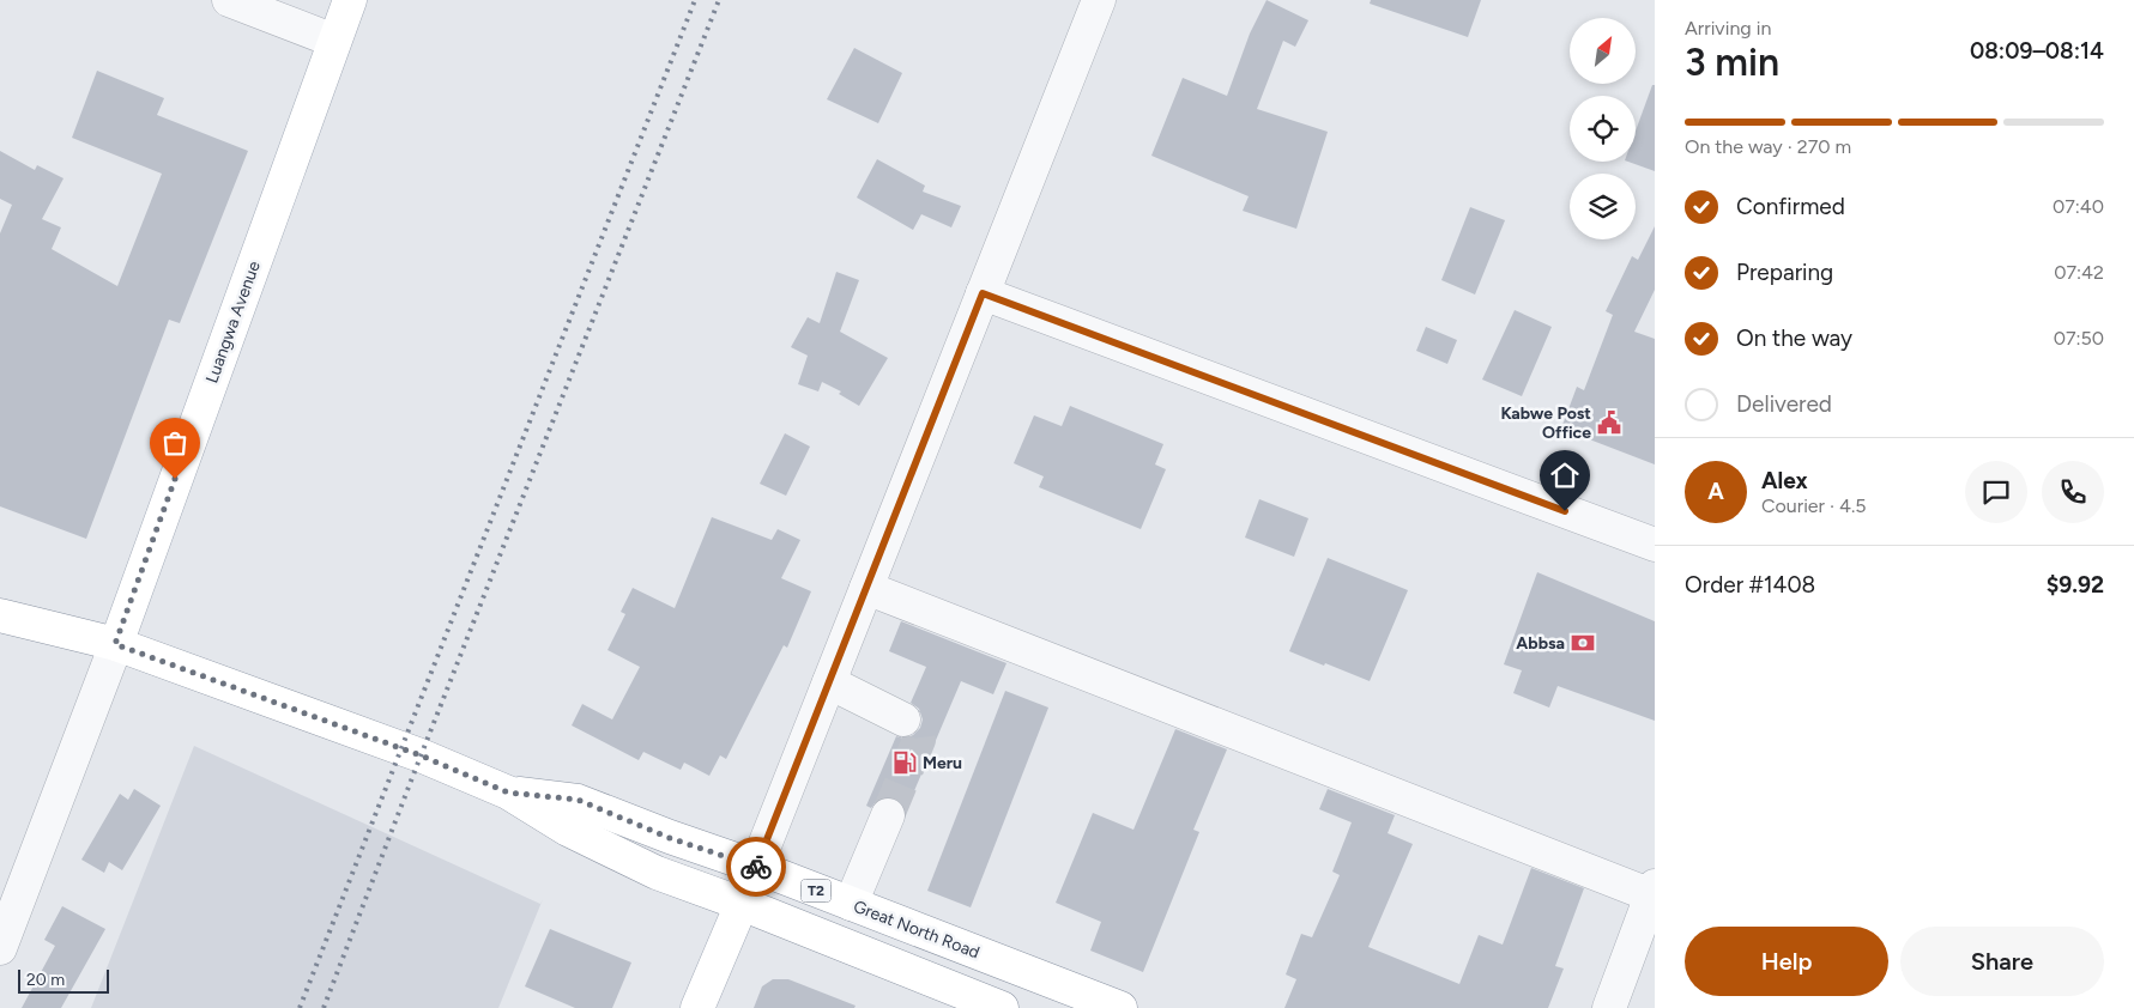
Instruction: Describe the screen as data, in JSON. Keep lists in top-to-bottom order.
{
  "streets": {
    "main road": ["Luangwa Avenue", "T2", "Great North Road"]
  },
  "crossings": [
    ["Luangwa Avenue", "Great North Road"]
  ],
  "places": {
    "public building": ["Kabwe Post Office"],
    "bank": ["Abbsa"],
    "fuel station": ["Meru"]
  },
  "scale_bar": "20 m",
  "north": "top right",
  "page": {
    "heading": ["3 min", "Arriving in", "08:09–08:14"],
    "panel": [
      "Alex",
      "Courier · 4.5",
      "Order #1408",
      "$9.92"
    ],
    "bar": "On the way · 270 m",
    "list": [
      ["Confirmed", "07:40"],
      ["Preparing", "07:42"],
      ["On the way", "07:50"],
      "Delivered"
    ],
    "round": "A",
    "buttons": ["Help", "Share"],
    "scale": "20 m"
  }
}
